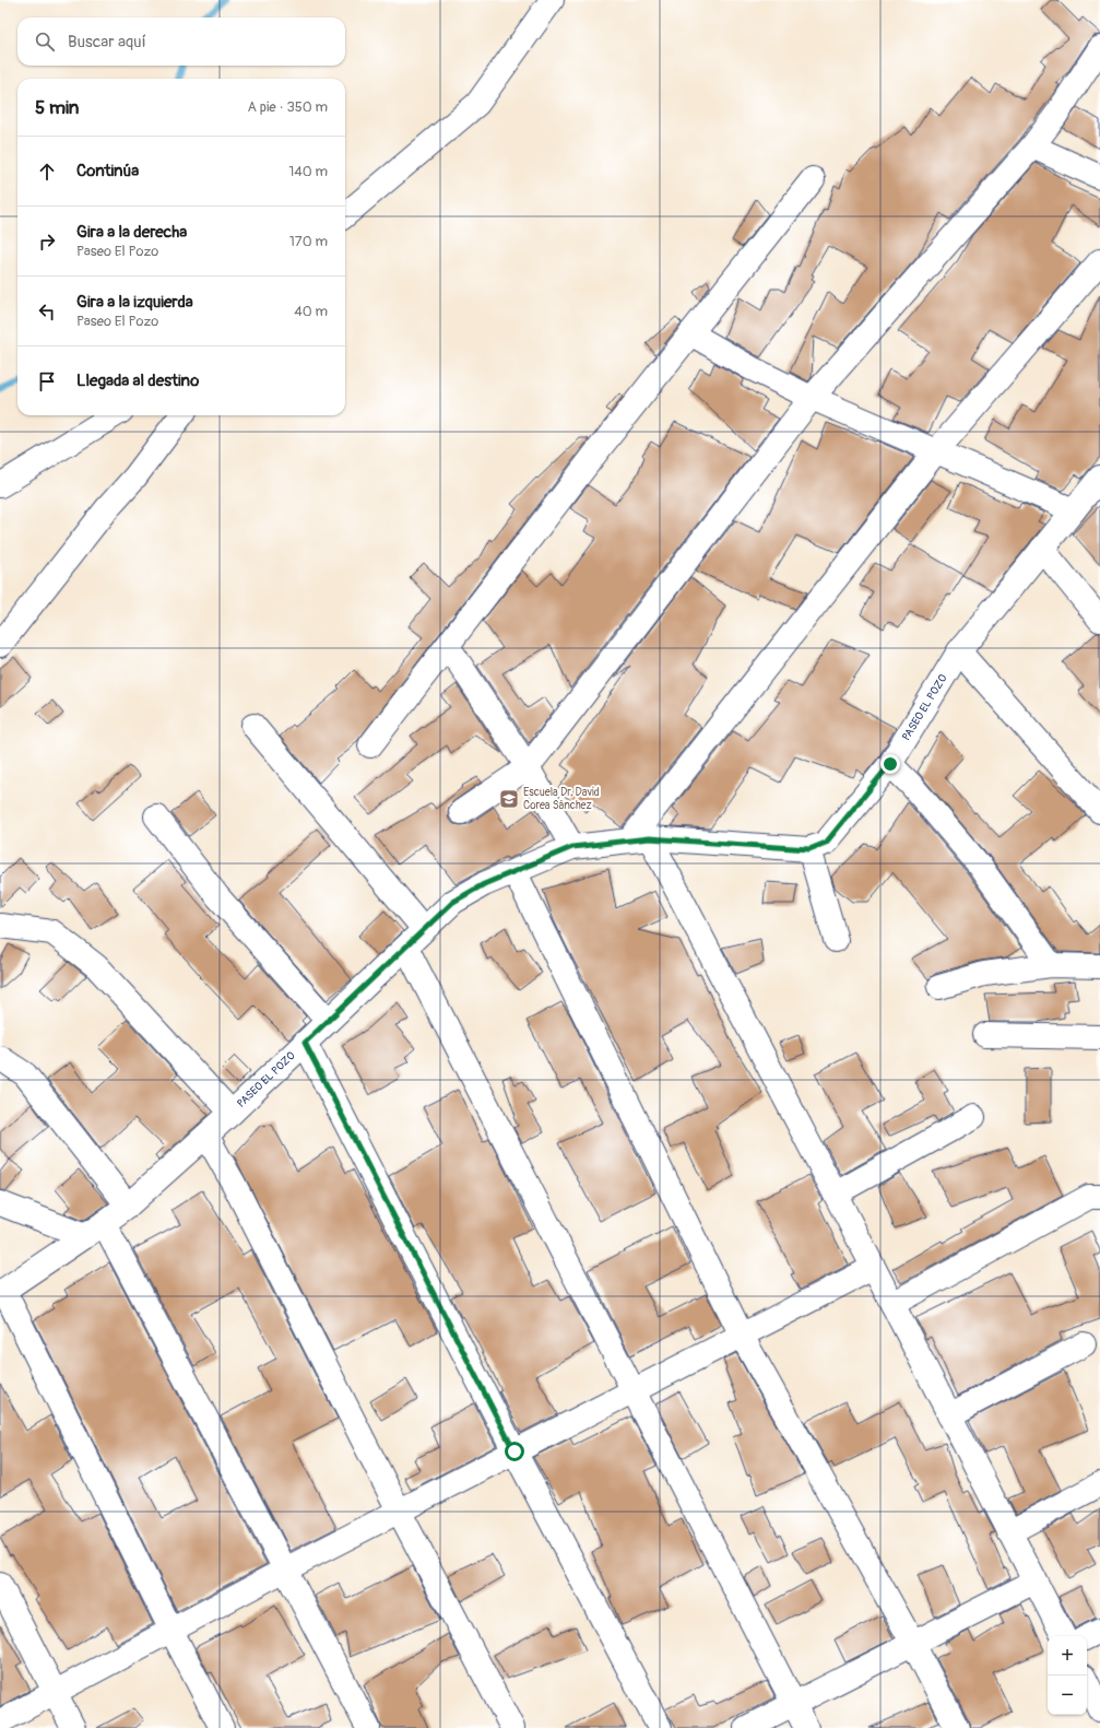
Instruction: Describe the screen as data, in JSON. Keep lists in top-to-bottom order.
{
  "streets": {
    "street": ["PASEO EL POZO"]
  },
  "places": {
    "school or university": ["Escuela Dr. David Corea Sánchez"]
  },
  "page": {
    "search": "Buscar aquí",
    "heading": ["5 min", "A pie · 350 m"],
    "list": [
      ["Continúa", "140 m"],
      ["Gira a la derecha", "Paseo El Pozo", "170 m"],
      ["Gira a la izquierda", "Paseo El Pozo", "40 m"],
      "Llegada al destino"
    ],
    "map_buttons": ["+", "−"]
  }
}
